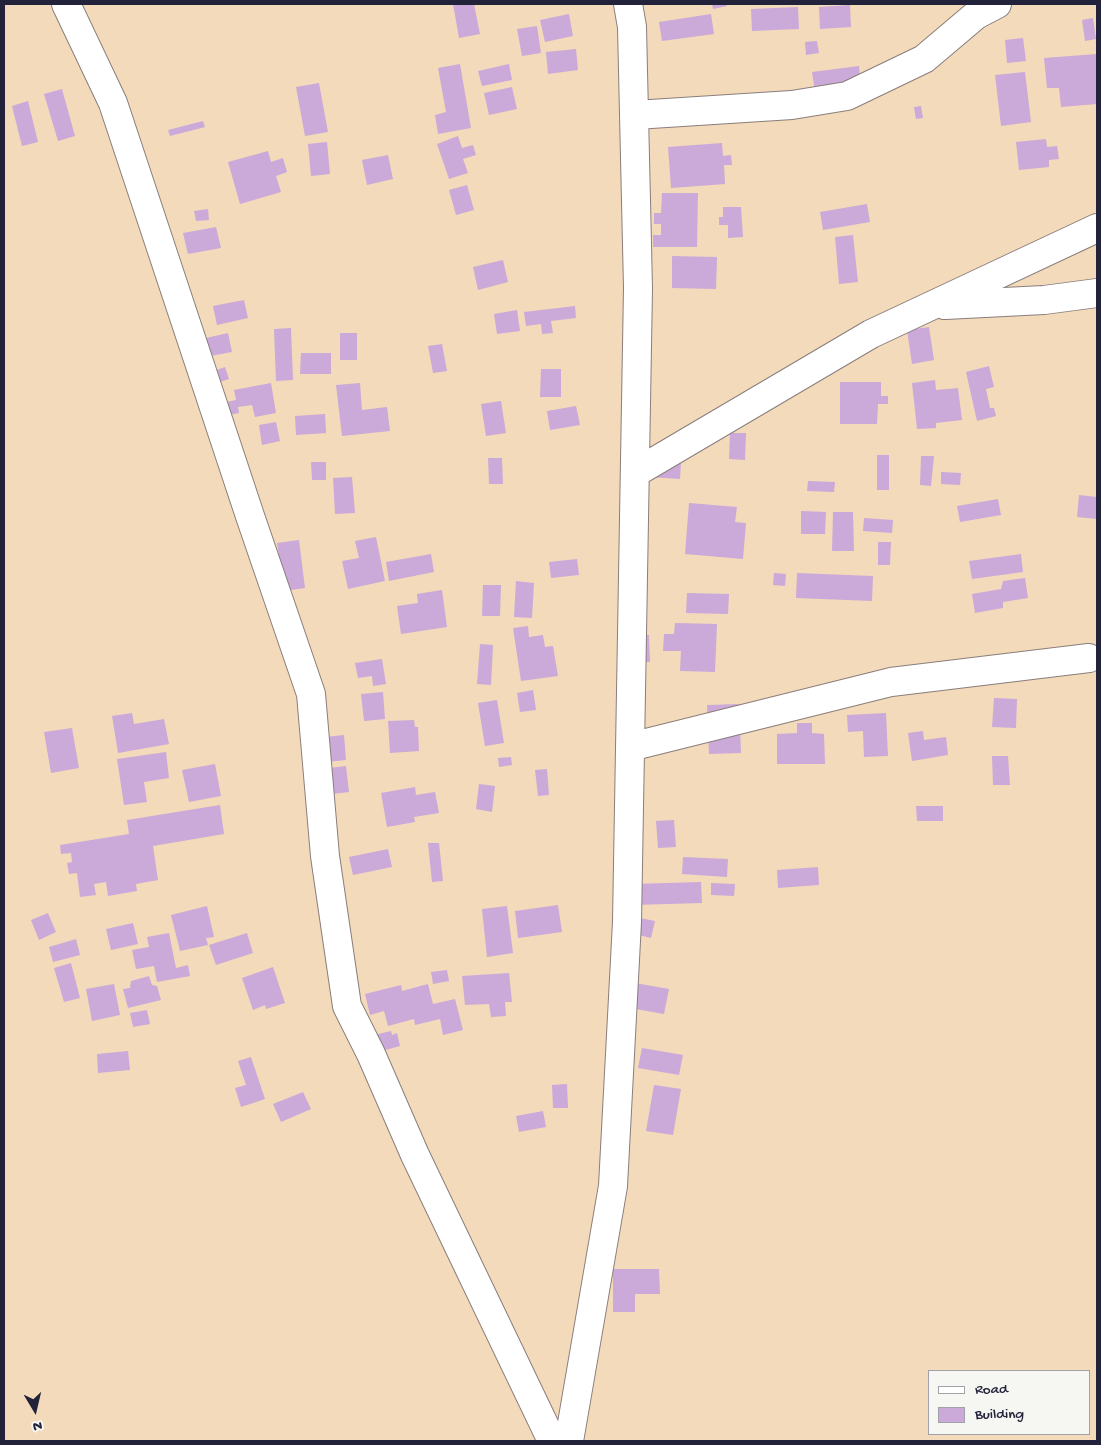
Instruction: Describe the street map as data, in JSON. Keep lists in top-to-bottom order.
{
  "legend": ["Road", "Building"],
  "north": "bottom"
}
